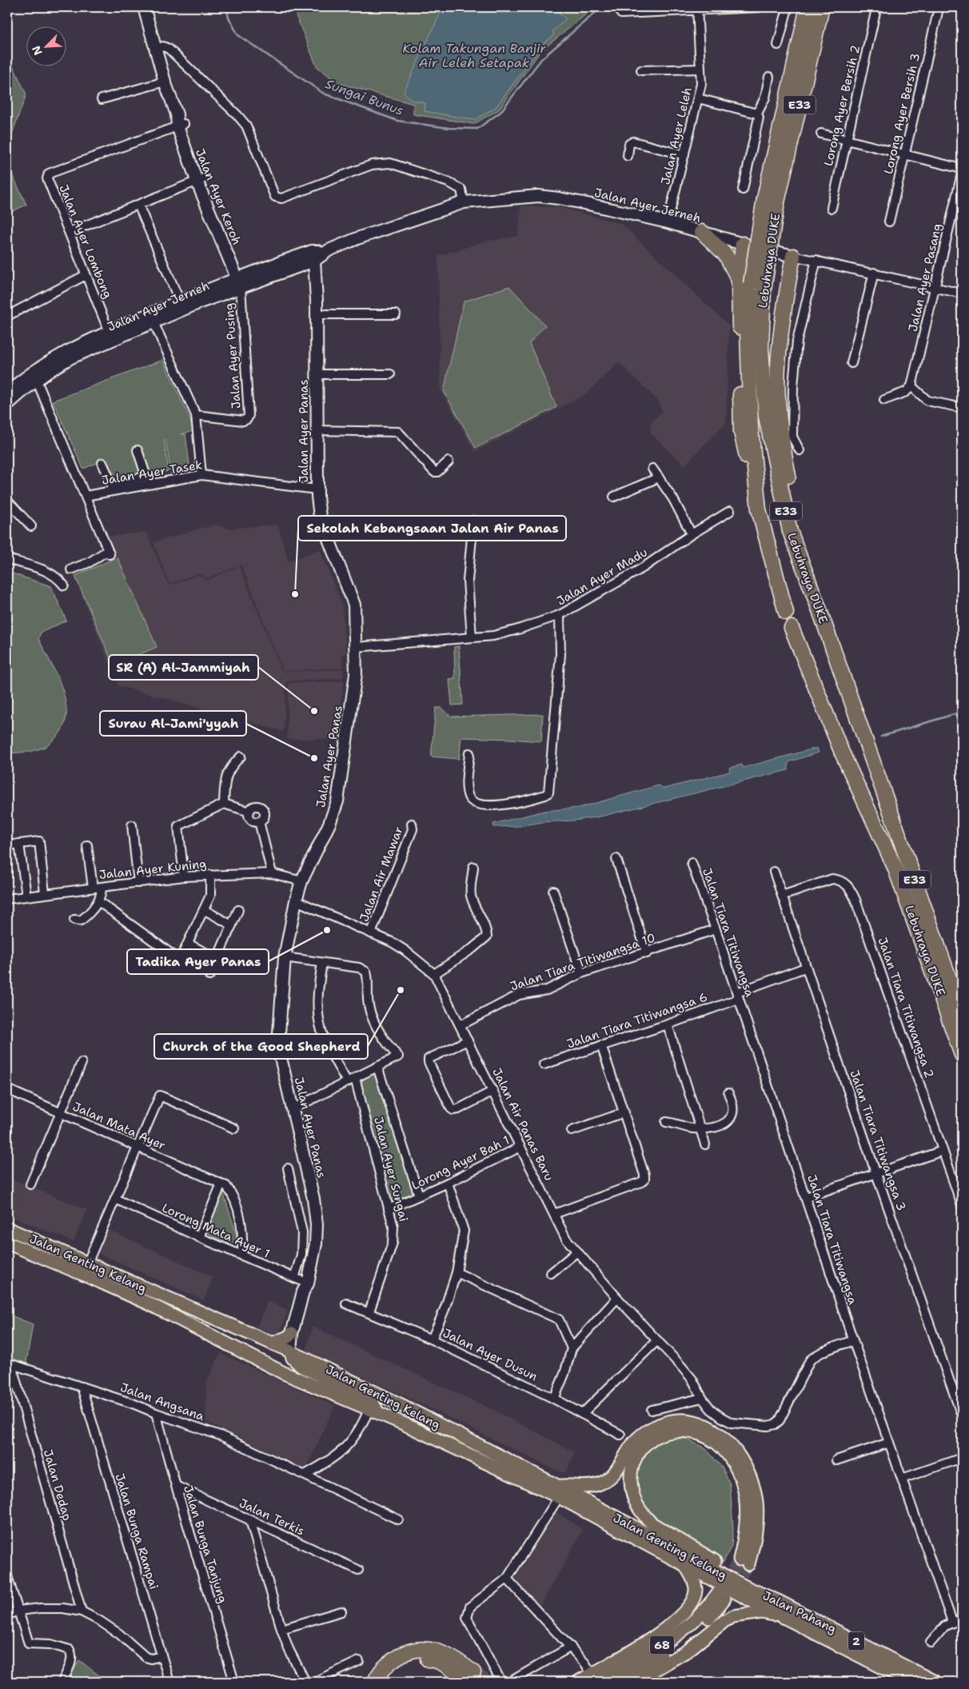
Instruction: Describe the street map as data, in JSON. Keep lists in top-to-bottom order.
{
  "streets": {
    "highway": ["E33", "Lebuhraya DUKE"],
    "main road": [
      "Jalan Ayer Keroh",
      "Jalan Ayer Jerneh",
      "Jalan Ayer Panas",
      "Jalan Genting Kelang",
      "Jalan Pahang",
      "2",
      "68"
    ],
    "street": [
      "Lorong Ayer Bersih 2",
      "Lorong Ayer Bersih 3",
      "Jalan Ayer Leleh",
      "Jalan Ayer Lombong",
      "Jalan Ayer Pasang",
      "Jalan Ayer Pusing",
      "Jalan Ayer Tasek",
      "Jalan Ayer Madu",
      "Jalan Ayer Kuning",
      "Jalan Air Mawar",
      "Jalan Tiara Titiwangsa",
      "Jalan Tiara Titiwangsa 10",
      "Jalan Tiara Titiwangsa 2",
      "Jalan Tiara Titiwangsa 6",
      "Jalan Air Panas Baru",
      "Jalan Mata Ayer",
      "Jalan Tiara Titiwangsa 3",
      "Lorong Ayer Bah 1",
      "Jalan Ayer Sungai",
      "Lorong Mata Ayer 1",
      "Jalan Ayer Dusun",
      "Jalan Angsana",
      "Jalan Dedap",
      "Jalan Terkis",
      "Jalan Bunga Rampai",
      "Jalan Bunga Tanjung"
    ]
  },
  "crossings": [
    ["Jalan Ayer Leleh", "Jalan Ayer Jerneh"],
    ["Jalan Ayer Keroh", "Jalan Ayer Jerneh"],
    ["Jalan Ayer Keroh", "Jalan Ayer Lombong"],
    ["Jalan Ayer Keroh", "Jalan Ayer Pusing"],
    ["Jalan Ayer Jerneh", "Jalan Ayer Lombong"],
    ["Jalan Ayer Jerneh", "Jalan Ayer Pasang"],
    ["Jalan Ayer Jerneh", "Jalan Ayer Pusing"],
    ["Jalan Ayer Jerneh", "Jalan Ayer Panas"],
    ["Jalan Ayer Panas", "Jalan Ayer Tasek"],
    ["Jalan Ayer Panas", "Jalan Ayer Madu"],
    ["Jalan Ayer Panas", "Jalan Ayer Kuning"],
    ["Jalan Ayer Panas", "Jalan Air Panas Baru"],
    ["Jalan Ayer Panas", "Lorong Mata Ayer 1"],
    ["Jalan Ayer Panas", "Jalan Genting Kelang"],
    ["Jalan Air Mawar", "Jalan Air Panas Baru"],
    ["Jalan Tiara Titiwangsa", "Jalan Tiara Titiwangsa 10"],
    ["Jalan Tiara Titiwangsa", "Jalan Tiara Titiwangsa 6"],
    ["Jalan Tiara Titiwangsa", "Jalan Air Panas Baru"],
    ["Jalan Tiara Titiwangsa 10", "Jalan Air Panas Baru"],
    ["Jalan Tiara Titiwangsa 2", "Jalan Tiara Titiwangsa 3"],
    ["Jalan Tiara Titiwangsa 6", "Jalan Tiara Titiwangsa 3"],
    ["Jalan Air Panas Baru", "Lorong Ayer Bah 1"],
    ["Lorong Ayer Bah 1", "Jalan Ayer Sungai"],
    ["Jalan Ayer Sungai", "Jalan Ayer Dusun"],
    ["Jalan Genting Kelang", "Jalan Pahang"],
    ["Jalan Angsana", "Jalan Dedap"],
    ["Jalan Angsana", "Jalan Bunga Rampai"],
    ["Jalan Angsana", "Jalan Bunga Tanjung"],
    ["Jalan Terkis", "Jalan Bunga Tanjung"]
  ],
  "water": ["Kolam Takungan Banjir Air Leleh Setapak", "Sungai Bunus"],
  "places": [
    "Sekolah Kebangsaan Jalan Air Panas",
    "SR (A) Al-Jammiyah",
    "Surau Al-Jami'yyah",
    "Tadika Ayer Panas",
    "Church of the Good Shepherd"
  ],
  "north": "bottom left"
}
